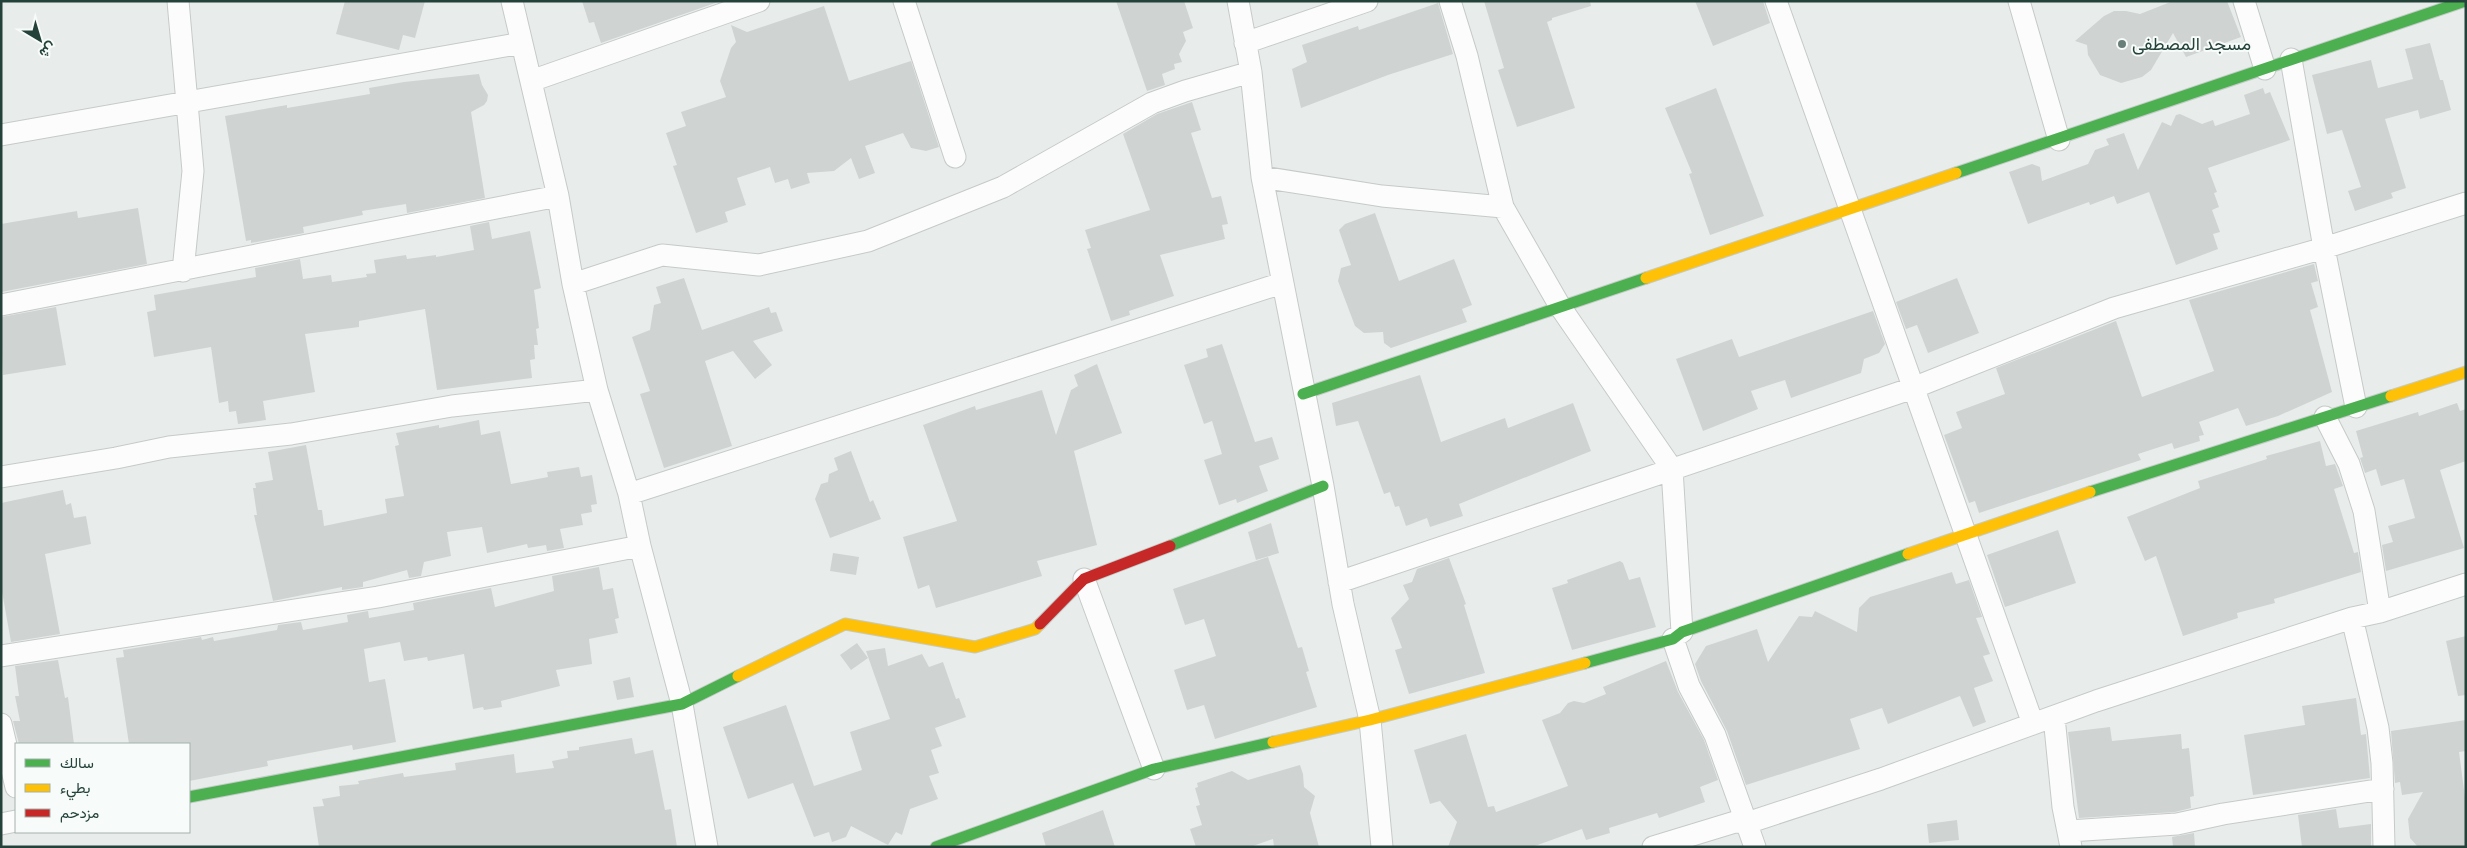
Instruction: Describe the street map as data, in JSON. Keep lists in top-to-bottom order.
{
  "places": ["مسجد المصطفى"],
  "legend": ["سالك", "بطيء", "مزدحم"],
  "north": "bottom right"
}
